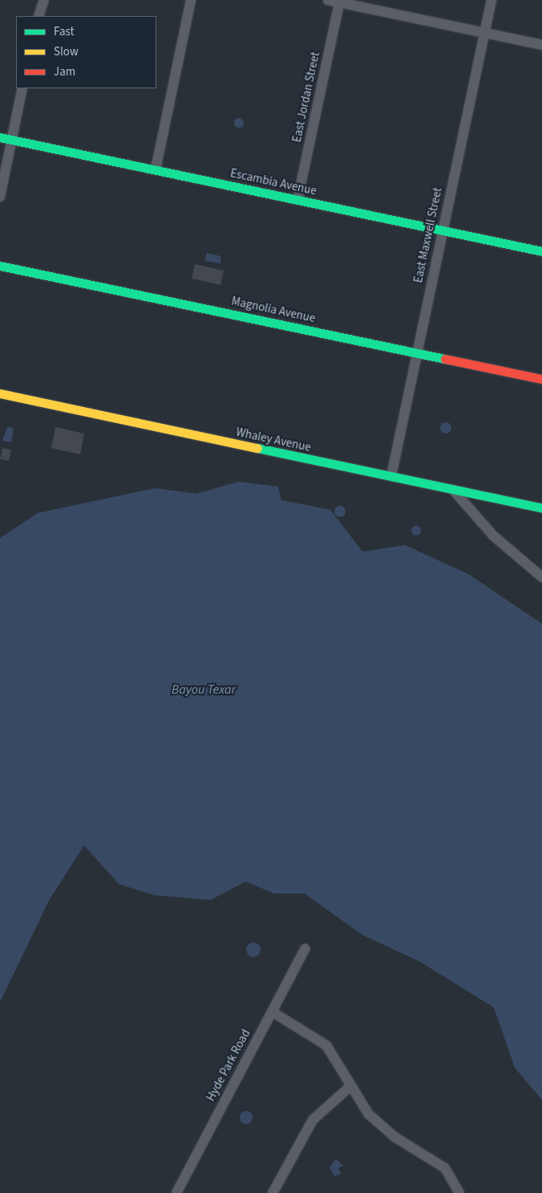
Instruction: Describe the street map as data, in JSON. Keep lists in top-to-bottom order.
{
  "streets": {
    "street": [
      "East Jordan Street",
      "Escambia Avenue",
      "East Maxwell Street",
      "Magnolia Avenue",
      "Whaley Avenue",
      "Hyde Park Road"
    ]
  },
  "crossings": [
    ["East Jordan Street", "Escambia Avenue"],
    ["Escambia Avenue", "East Maxwell Street"],
    ["East Maxwell Street", "Magnolia Avenue"],
    ["East Maxwell Street", "Whaley Avenue"]
  ],
  "water": ["Bayou Texar"],
  "legend": ["Fast", "Slow", "Jam"]
}
